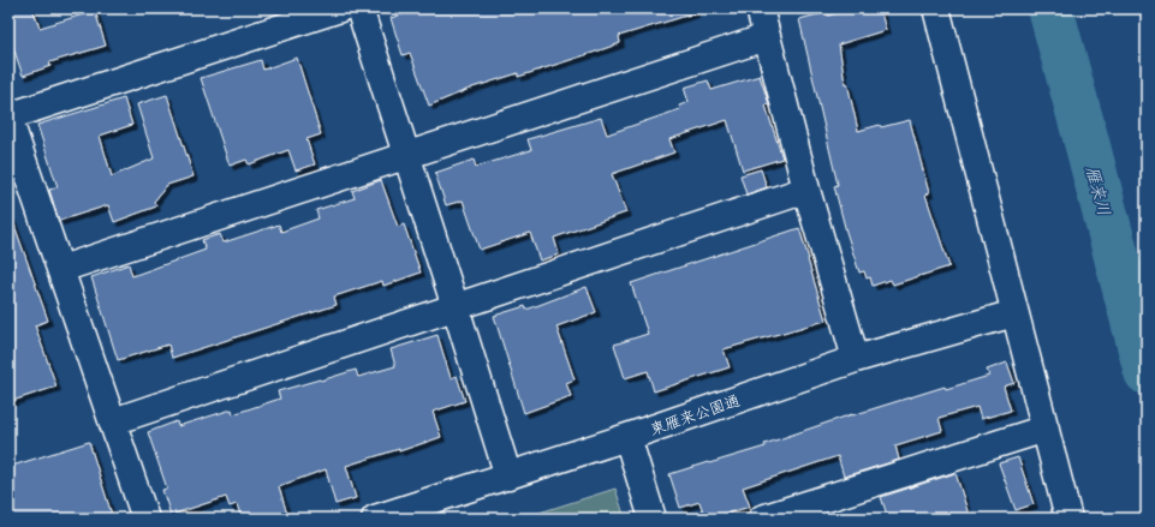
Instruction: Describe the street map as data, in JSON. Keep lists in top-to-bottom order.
{
  "streets": {
    "street": ["東雁来公園通"]
  },
  "water": ["雁来川"]
}
